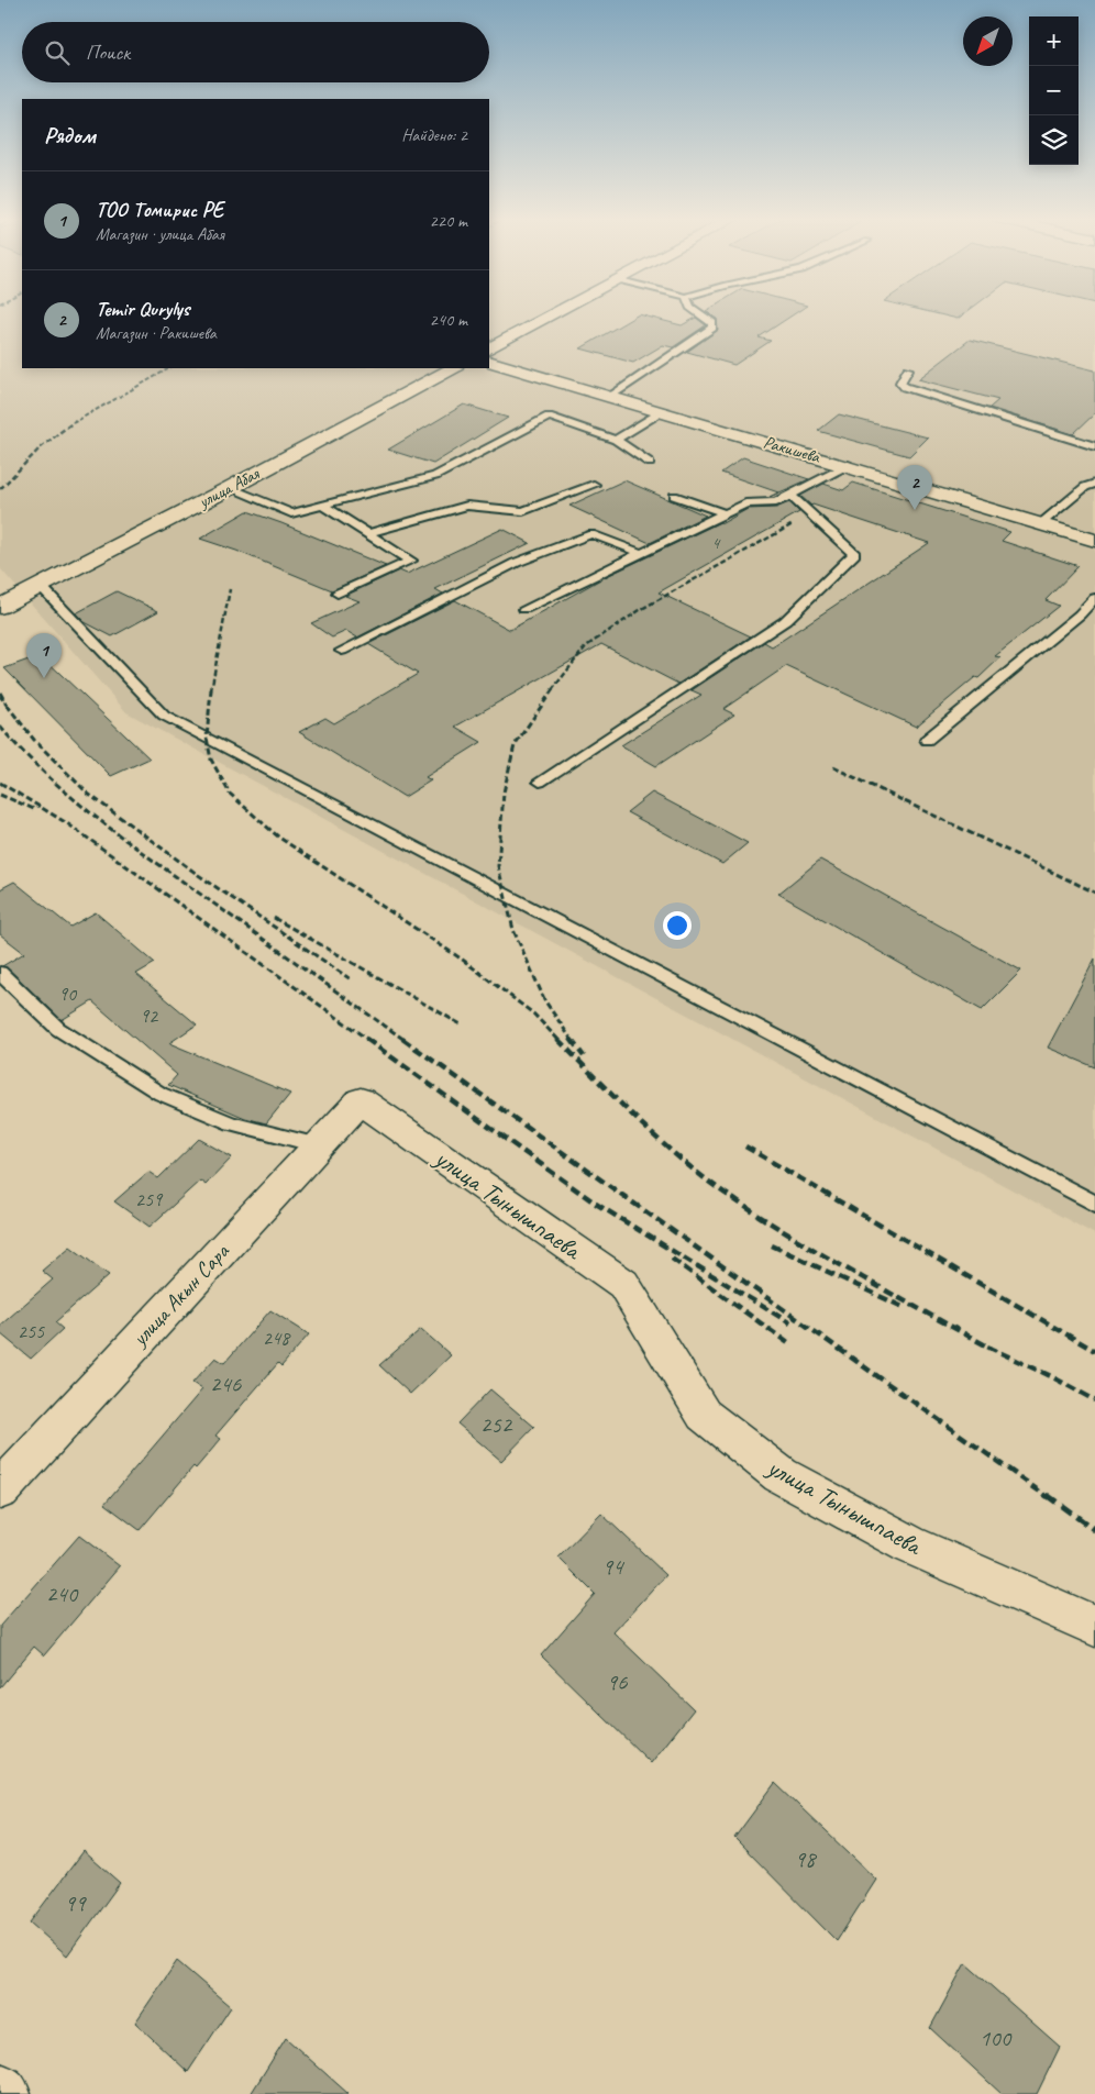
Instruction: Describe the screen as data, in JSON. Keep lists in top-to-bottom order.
{
  "streets": {
    "street": [
      "Ракишева",
      "улица Абая",
      "улица Тынышпаева",
      "улица Акын Сара"
    ]
  },
  "crossings": [
    ["улица Тынышпаева", "улица Акын Сара"]
  ],
  "house_numbers": [
    "4",
    "90",
    "92",
    "259",
    "255",
    "248",
    "246",
    "252",
    "94",
    "240",
    "96",
    "98",
    "99",
    "100"
  ],
  "north": "bottom left",
  "page": {
    "map_buttons": ["+", "−"],
    "search": "Поиск",
    "heading": ["Рядом", "Найдено: 2"],
    "list": [
      {
        "mark": "1",
        "name": "ТОО Томирис РЕ",
        "note": "Магазин · улица Абая",
        "value": "220 m"
      },
      {
        "mark": "2",
        "name": "Temir Qurylys",
        "note": "Магазин · Ракишева",
        "value": "240 m"
      }
    ],
    "pins": ["2", "1"]
  }
}
